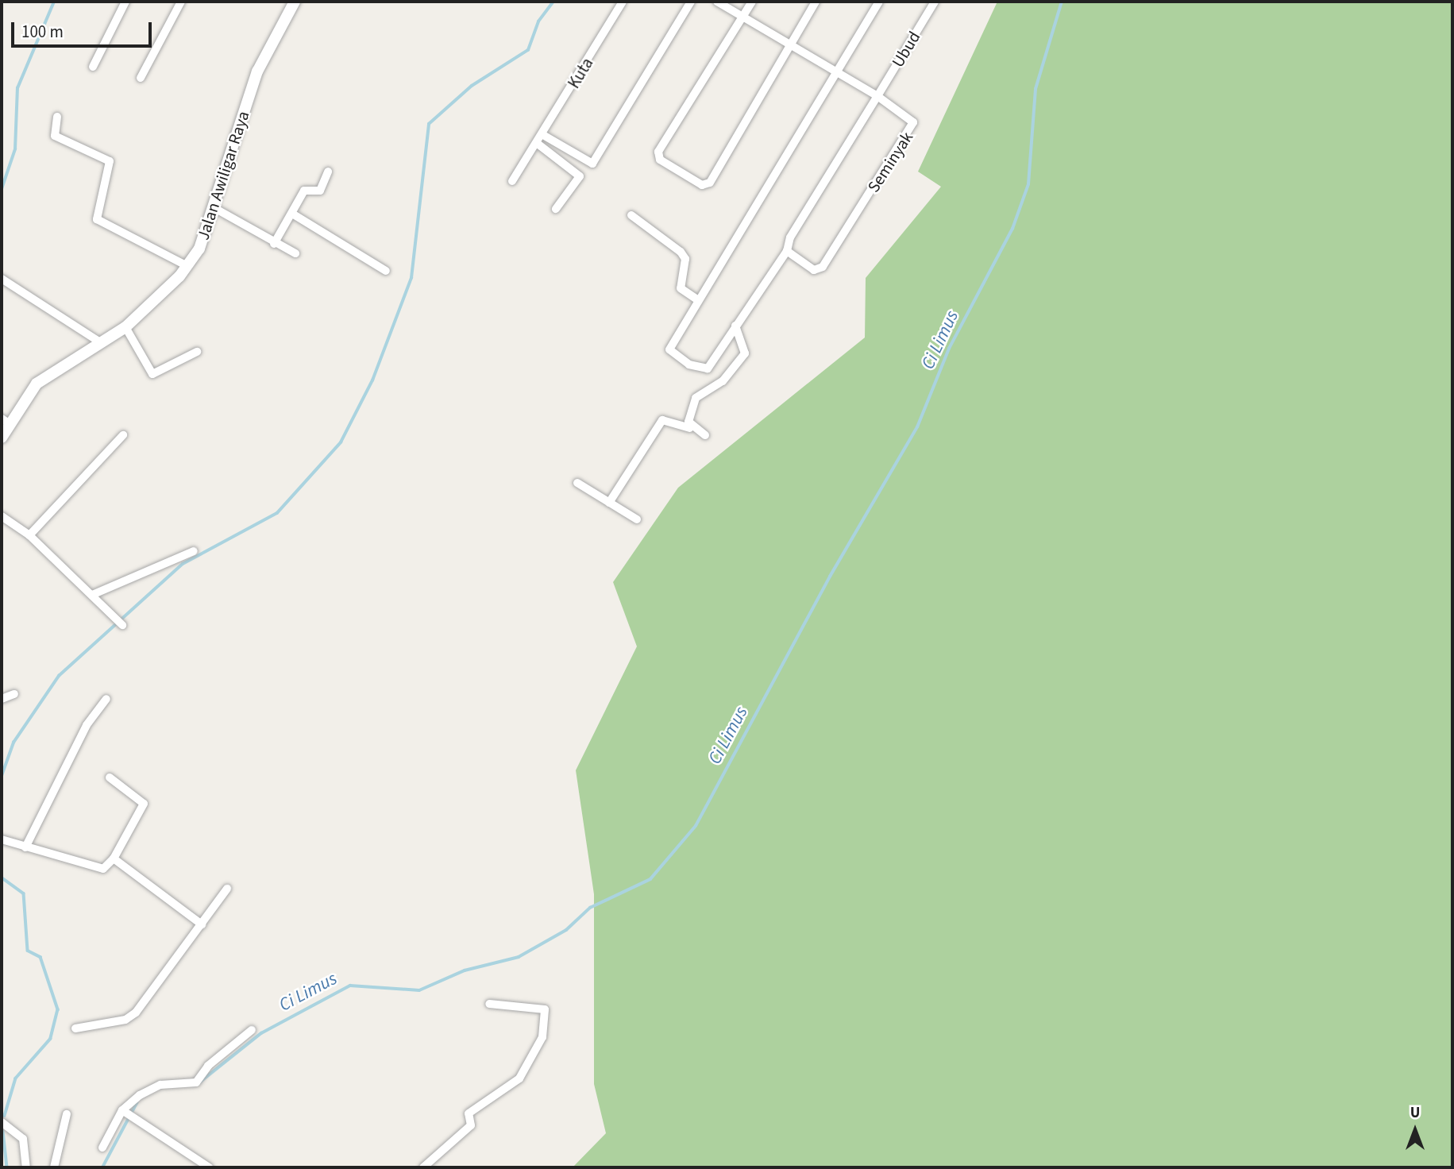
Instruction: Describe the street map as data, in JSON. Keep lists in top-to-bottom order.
{
  "streets": {
    "street": [
      "Ubud",
      "Kuta",
      "Seminyak",
      "Jalan Awiligar Raya"
    ]
  },
  "crossings": [
    ["Ubud", "Seminyak"]
  ],
  "water": ["Ci Limus"],
  "scale_bar": "100 m",
  "north": "top"
}
